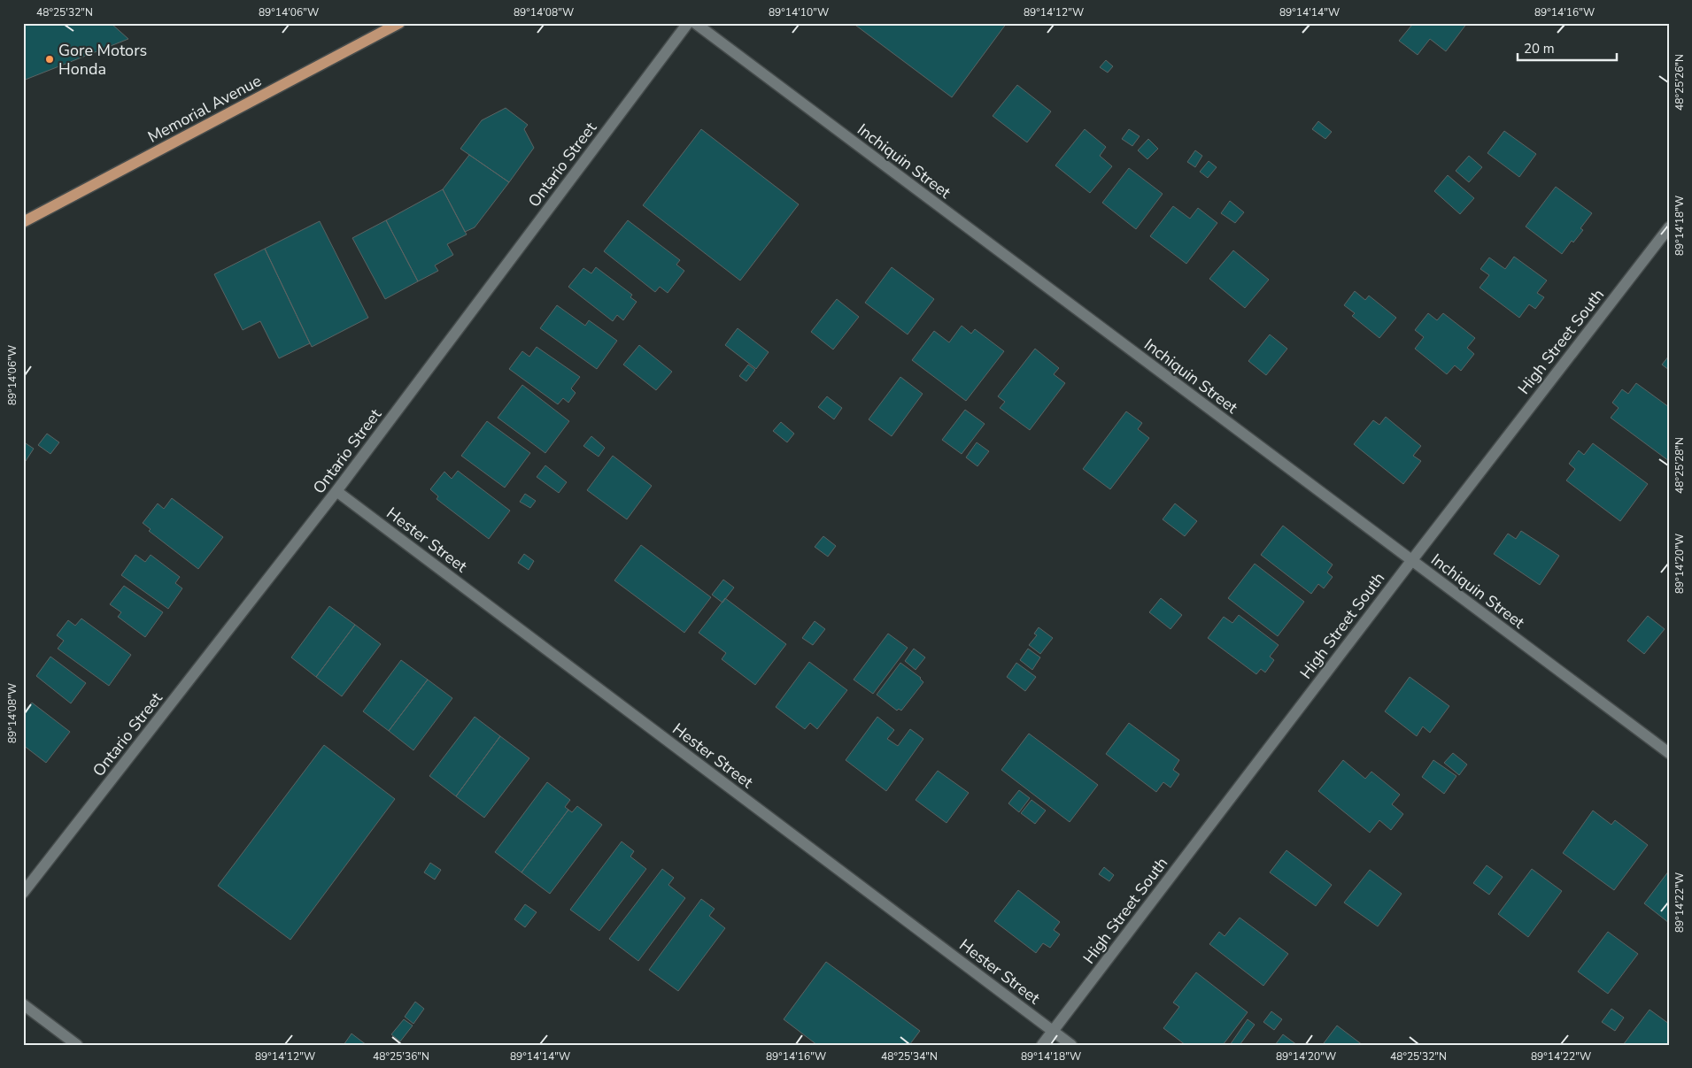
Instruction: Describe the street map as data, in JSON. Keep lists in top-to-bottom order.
{
  "streets": {
    "main road": ["Memorial Avenue"],
    "street": [
      "Inchiquin Street",
      "Ontario Street",
      "High Street South",
      "Hester Street"
    ]
  },
  "crossings": [
    ["Inchiquin Street", "High Street South"],
    ["Ontario Street", "Hester Street"],
    ["High Street South", "Hester Street"]
  ],
  "places": ["Gore Motors Honda"],
  "scale_bar": "20 m",
  "coordinates": [
    "48°25'32\"N",
    "89°14'06\"W",
    "89°14'08\"W",
    "89°14'10\"W",
    "89°14'12\"W",
    "89°14'14\"W",
    "89°14'16\"W",
    "48°25'26\"N",
    "89°14'18\"W",
    "48°25'28\"N",
    "89°14'20\"W",
    "89°14'22\"W",
    "48°25'36\"N",
    "48°25'34\"N"
  ]
}
